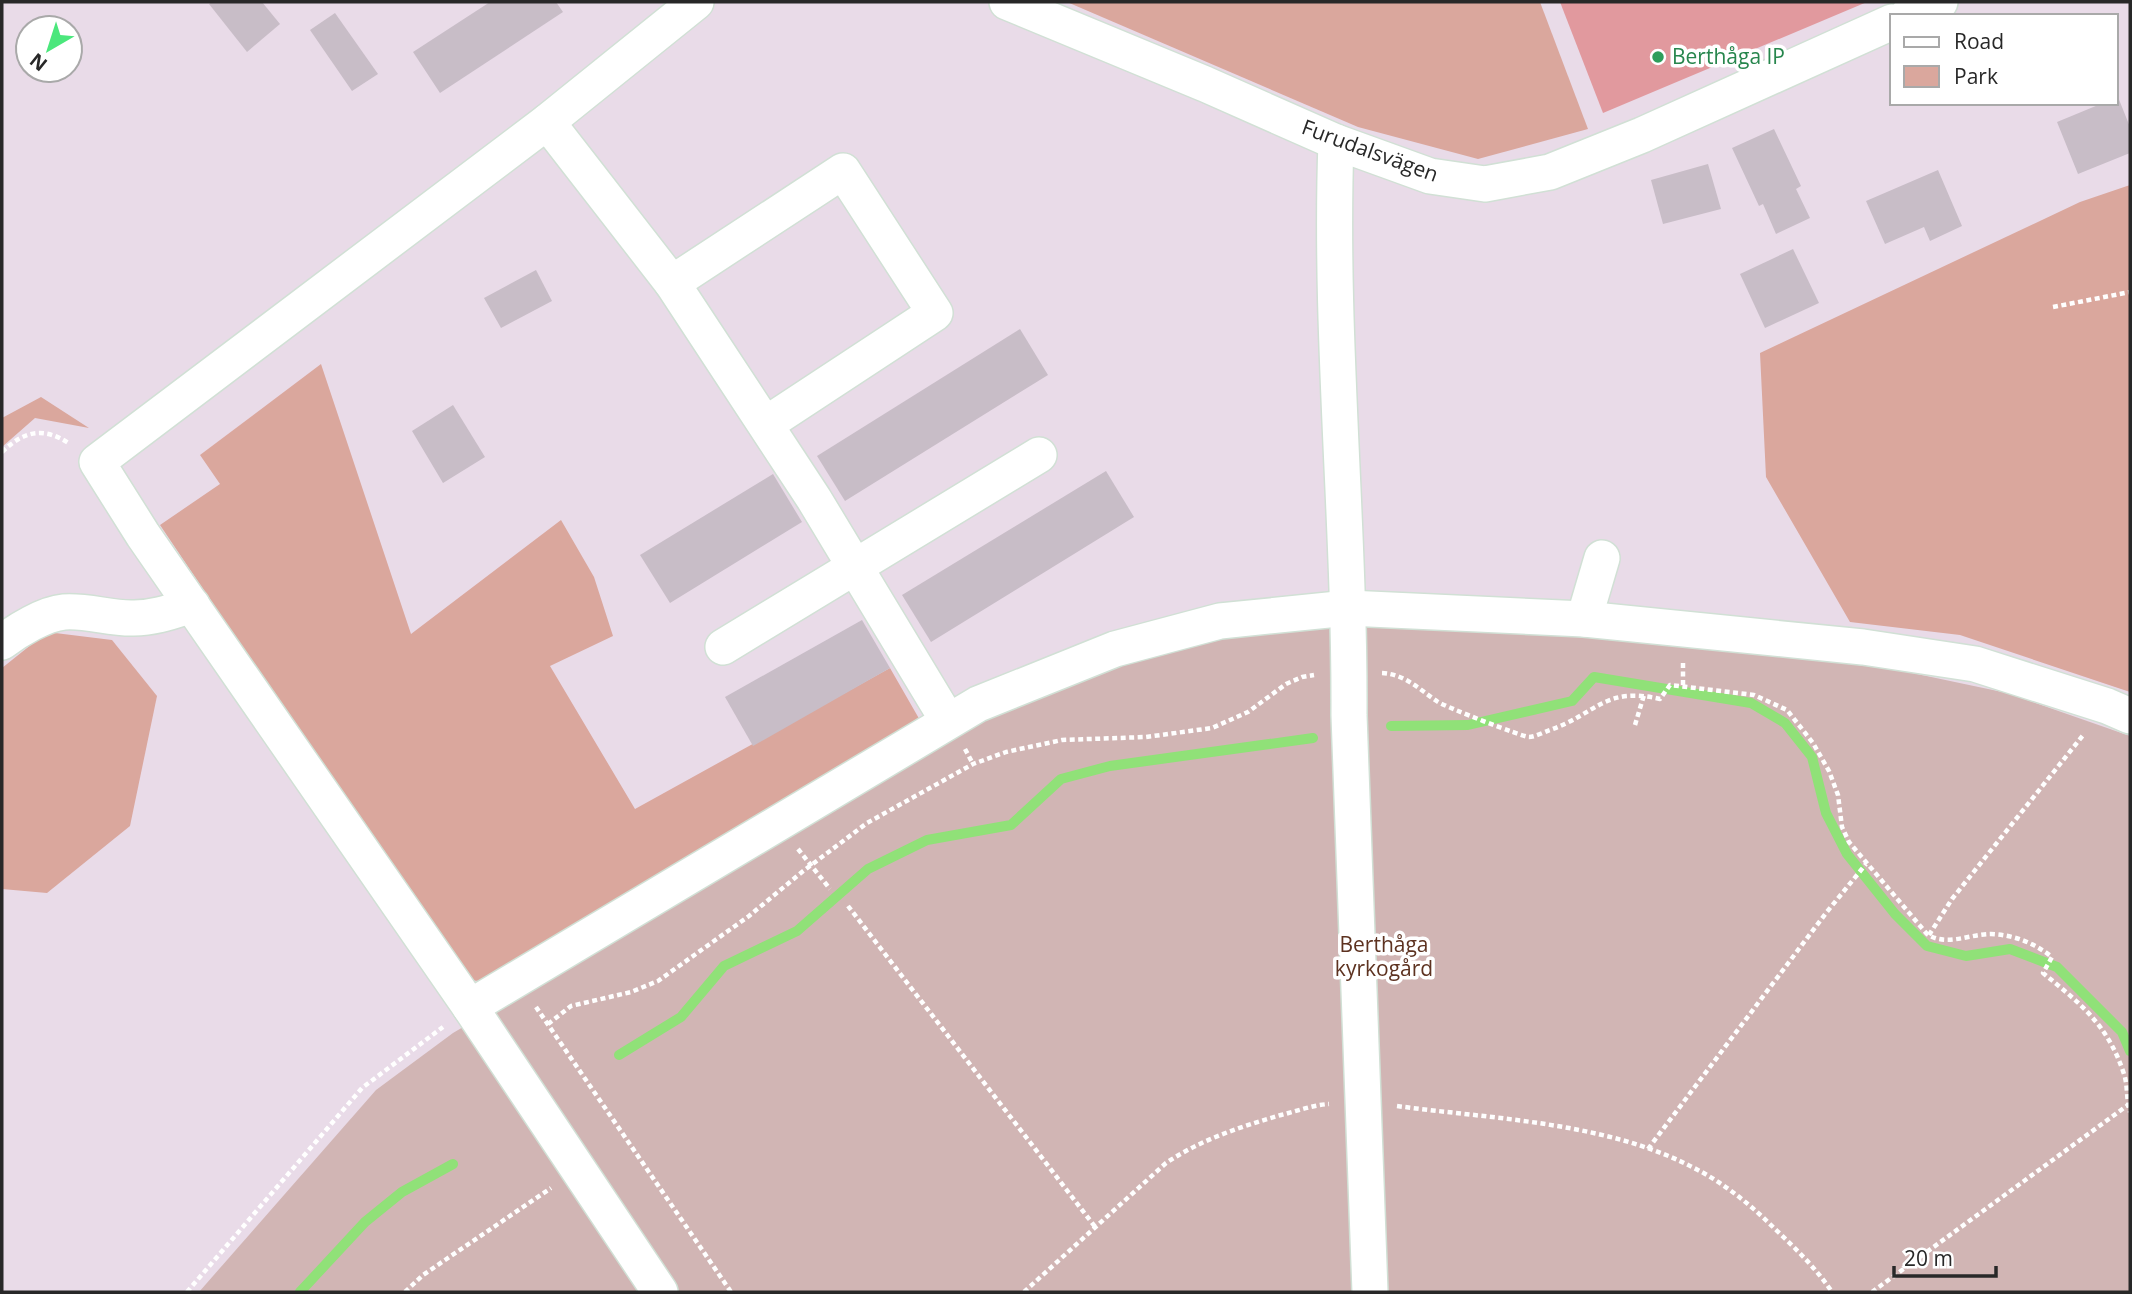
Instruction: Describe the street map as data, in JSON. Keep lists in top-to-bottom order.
{
  "streets": {
    "street": ["Furudalsvägen"]
  },
  "parks": ["Berthåga kyrkogård"],
  "places": ["Berthåga IP"],
  "legend": ["Road", "Park"],
  "scale_bar": "20 m",
  "north": "bottom left"
}
